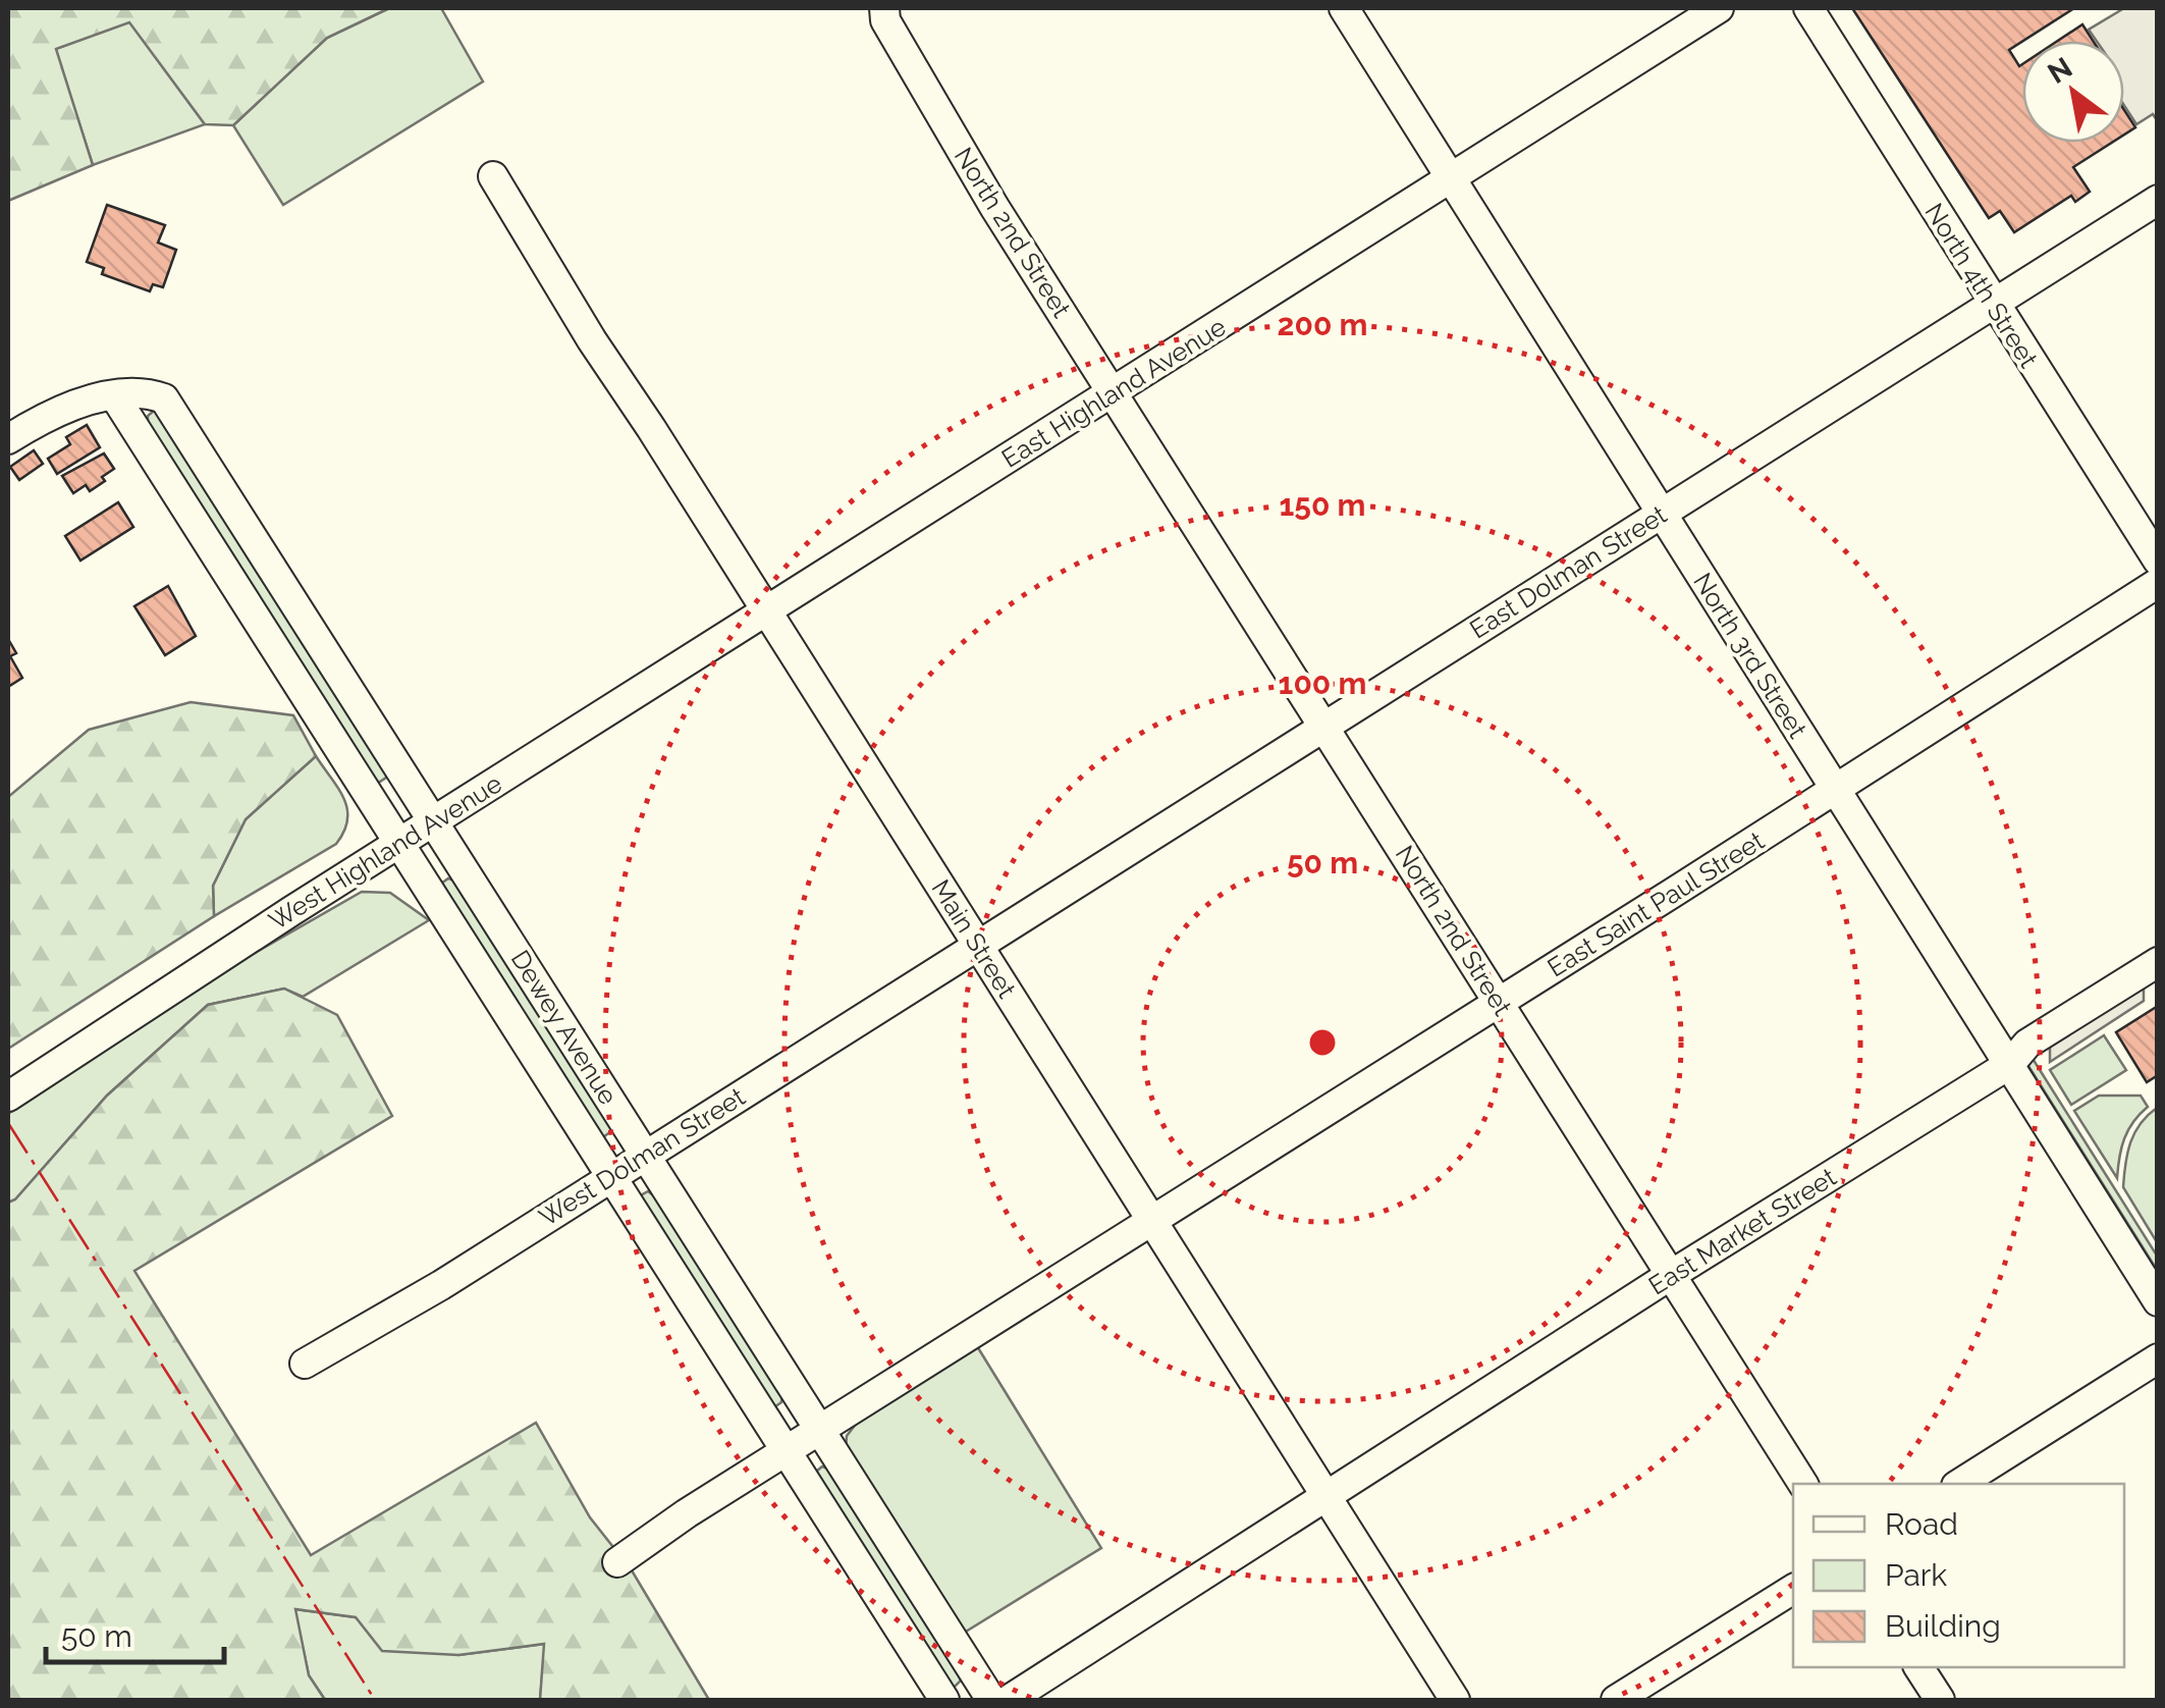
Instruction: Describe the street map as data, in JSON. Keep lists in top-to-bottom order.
{
  "streets": {
    "street": [
      "North 2nd Street",
      "North 4th Street",
      "East Highland Avenue",
      "East Dolman Street",
      "North 3rd Street",
      "West Highland Avenue",
      "East Saint Paul Street",
      "Main Street",
      "Dewey Avenue",
      "West Dolman Street",
      "East Market Street"
    ]
  },
  "crossings": [
    ["North 2nd Street", "East Highland Avenue"],
    ["North 2nd Street", "East Dolman Street"],
    ["North 2nd Street", "East Saint Paul Street"],
    ["North 2nd Street", "East Market Street"],
    ["North 4th Street", "East Dolman Street"],
    ["East Highland Avenue", "North 3rd Street"],
    ["East Highland Avenue", "West Highland Avenue"],
    ["East Highland Avenue", "Main Street"],
    ["East Dolman Street", "North 3rd Street"],
    ["East Dolman Street", "Main Street"],
    ["East Dolman Street", "West Dolman Street"],
    ["North 3rd Street", "East Saint Paul Street"],
    ["North 3rd Street", "East Market Street"],
    ["West Highland Avenue", "Main Street"],
    ["West Highland Avenue", "Dewey Avenue"],
    ["East Saint Paul Street", "Main Street"],
    ["East Saint Paul Street", "Dewey Avenue"],
    ["Main Street", "West Dolman Street"],
    ["Main Street", "East Market Street"],
    ["Dewey Avenue", "West Dolman Street"]
  ],
  "legend": ["Road", "Park", "Building"],
  "scale_bar": "50 m",
  "north": "top left",
  "rings": [
    "200 m",
    "150 m",
    "100 m",
    "50 m"
  ]
}
